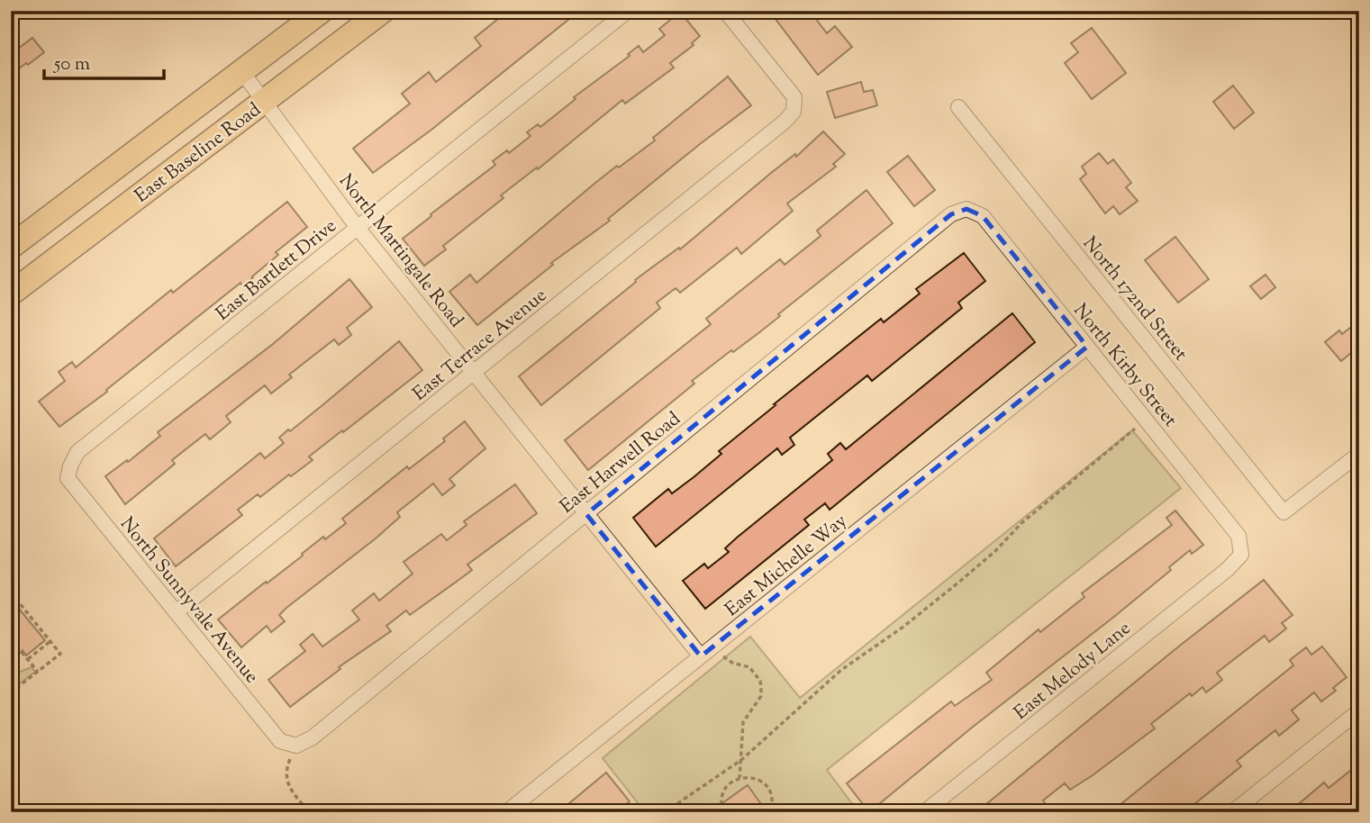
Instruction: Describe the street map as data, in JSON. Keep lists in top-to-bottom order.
{
  "streets": {
    "main road": ["East Baseline Road"],
    "street": [
      "North Martingale Road",
      "East Bartlett Drive",
      "North 172nd Street",
      "East Terrace Avenue",
      "North Kirby Street",
      "East Harwell Road",
      "East Michelle Way",
      "North Sunnyvale Avenue",
      "East Melody Lane"
    ]
  },
  "crossings": [
    ["East Baseline Road", "North Martingale Road"],
    ["North Martingale Road", "East Bartlett Drive"],
    ["North Martingale Road", "East Terrace Avenue"],
    ["North Martingale Road", "East Harwell Road"],
    ["North Martingale Road", "East Michelle Way"],
    ["East Bartlett Drive", "North Sunnyvale Avenue"],
    ["East Terrace Avenue", "North Sunnyvale Avenue"],
    ["North Kirby Street", "East Harwell Road"],
    ["North Kirby Street", "East Michelle Way"],
    ["North Kirby Street", "East Melody Lane"],
    ["East Harwell Road", "North Sunnyvale Avenue"]
  ],
  "scale_bar": "50 m"
}
